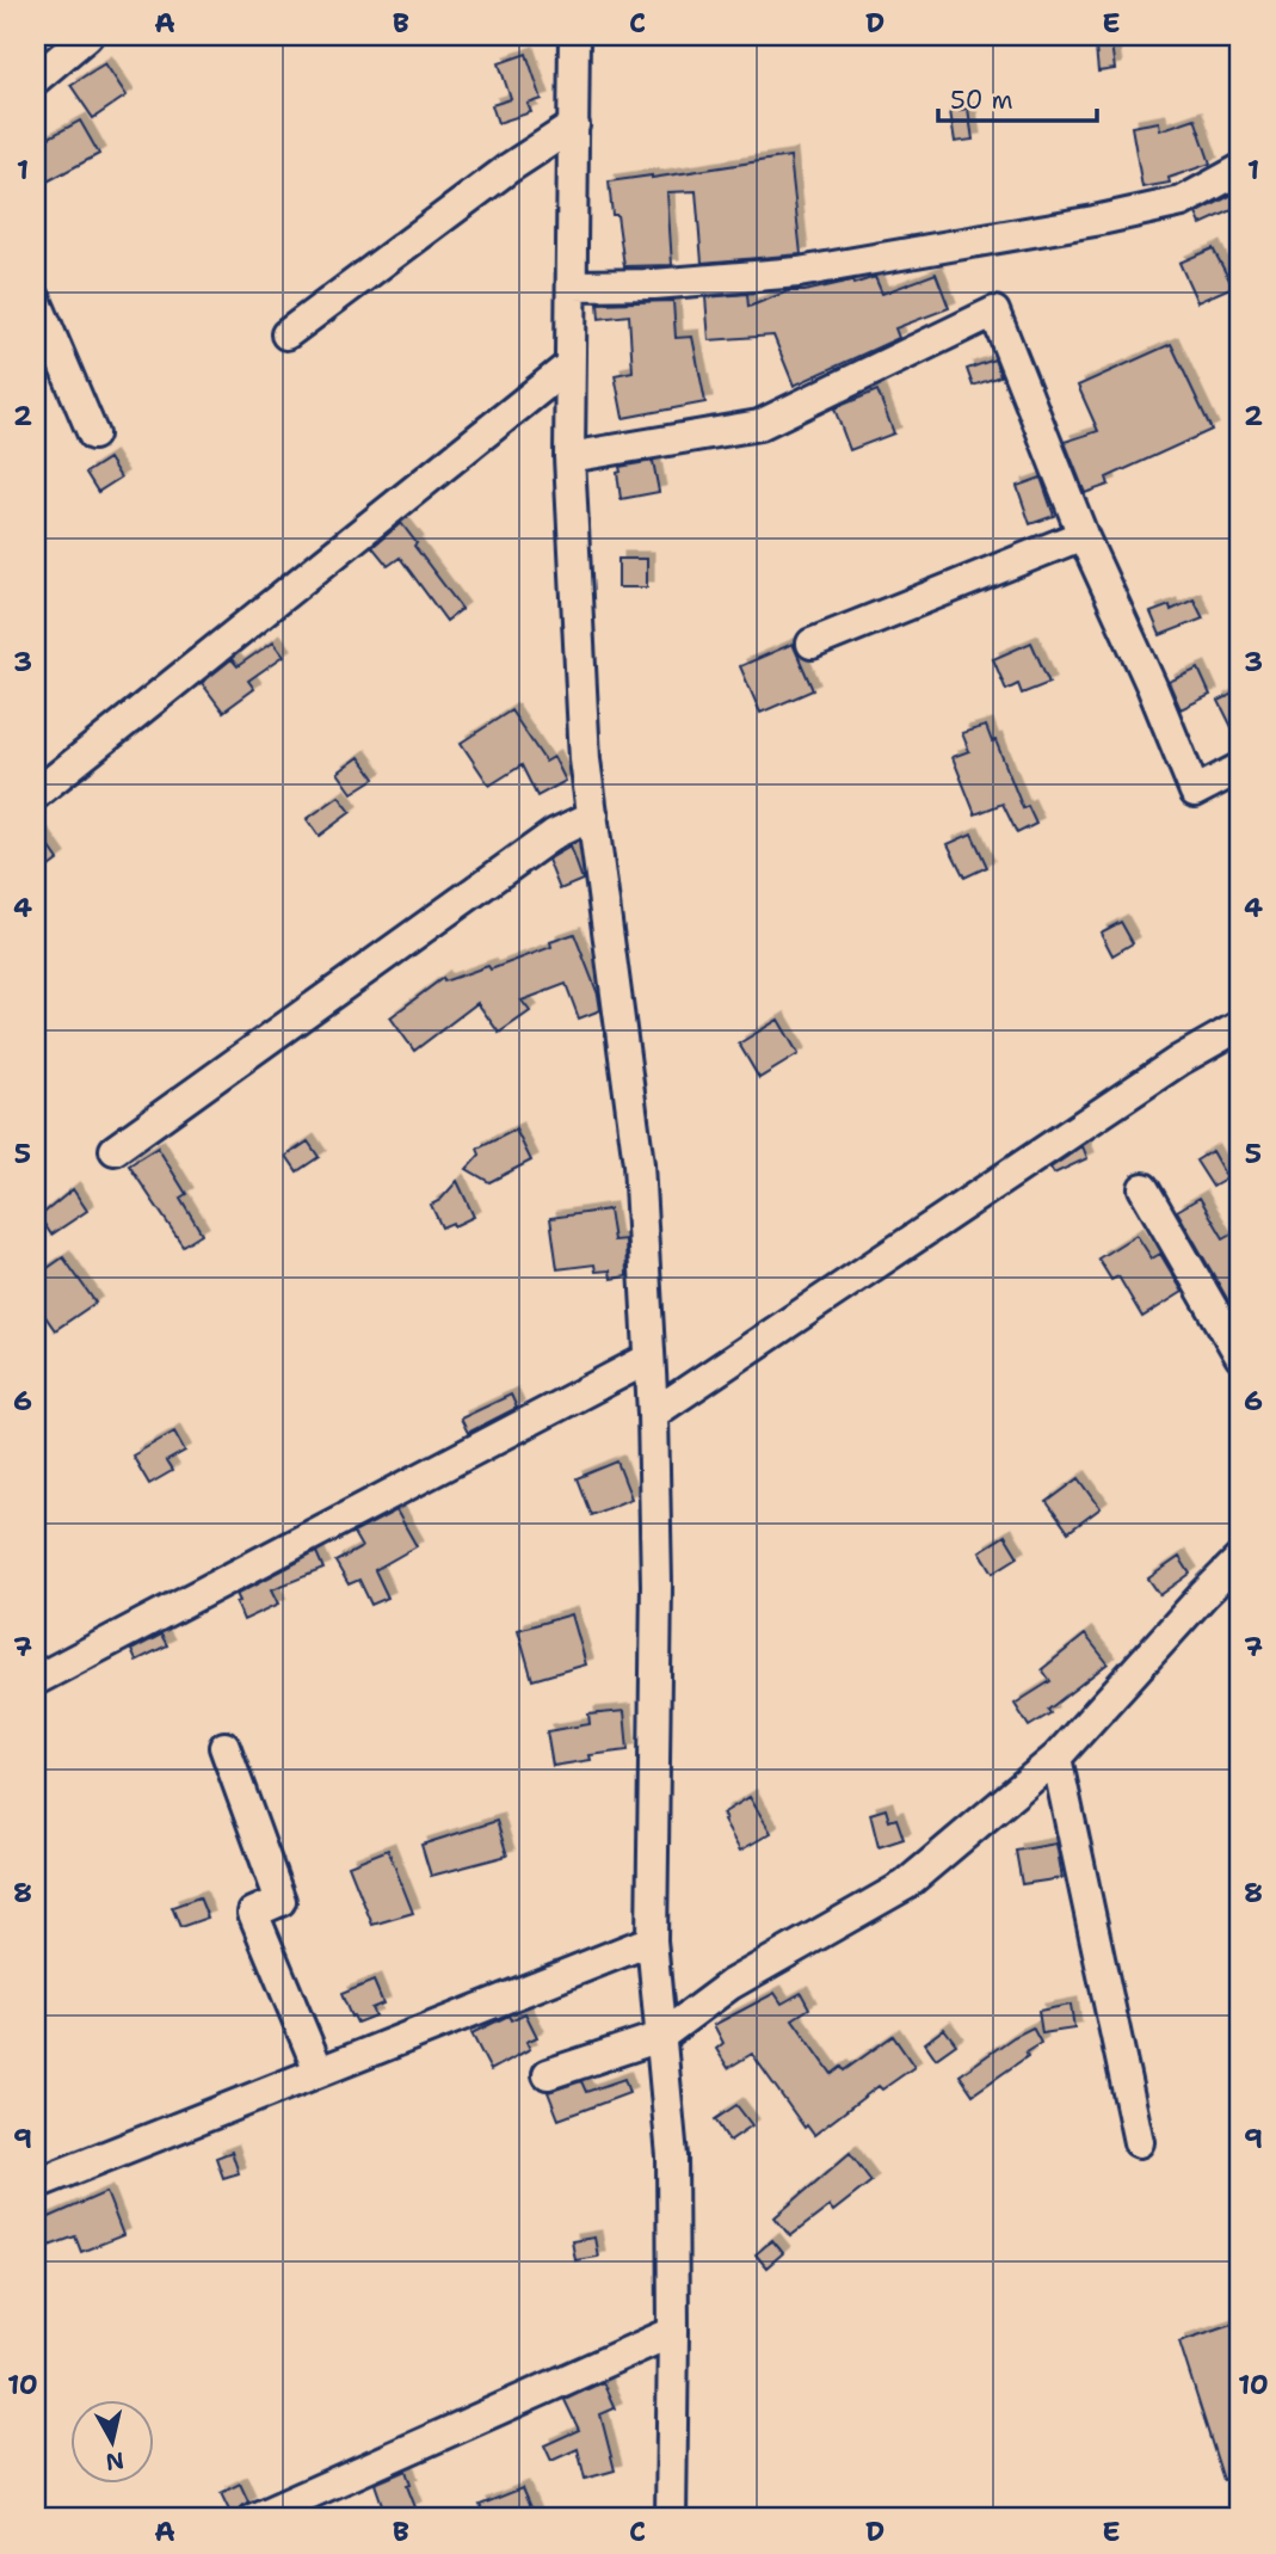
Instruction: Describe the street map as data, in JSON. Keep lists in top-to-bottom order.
{
  "scale_bar": "50 m",
  "north": "bottom",
  "grid": {
    "columns": [
      "A",
      "B",
      "C",
      "D",
      "E"
    ],
    "rows": [
      "1",
      "2",
      "3",
      "4",
      "5",
      "6",
      "7",
      "8",
      "9",
      "10"
    ]
  }
}
